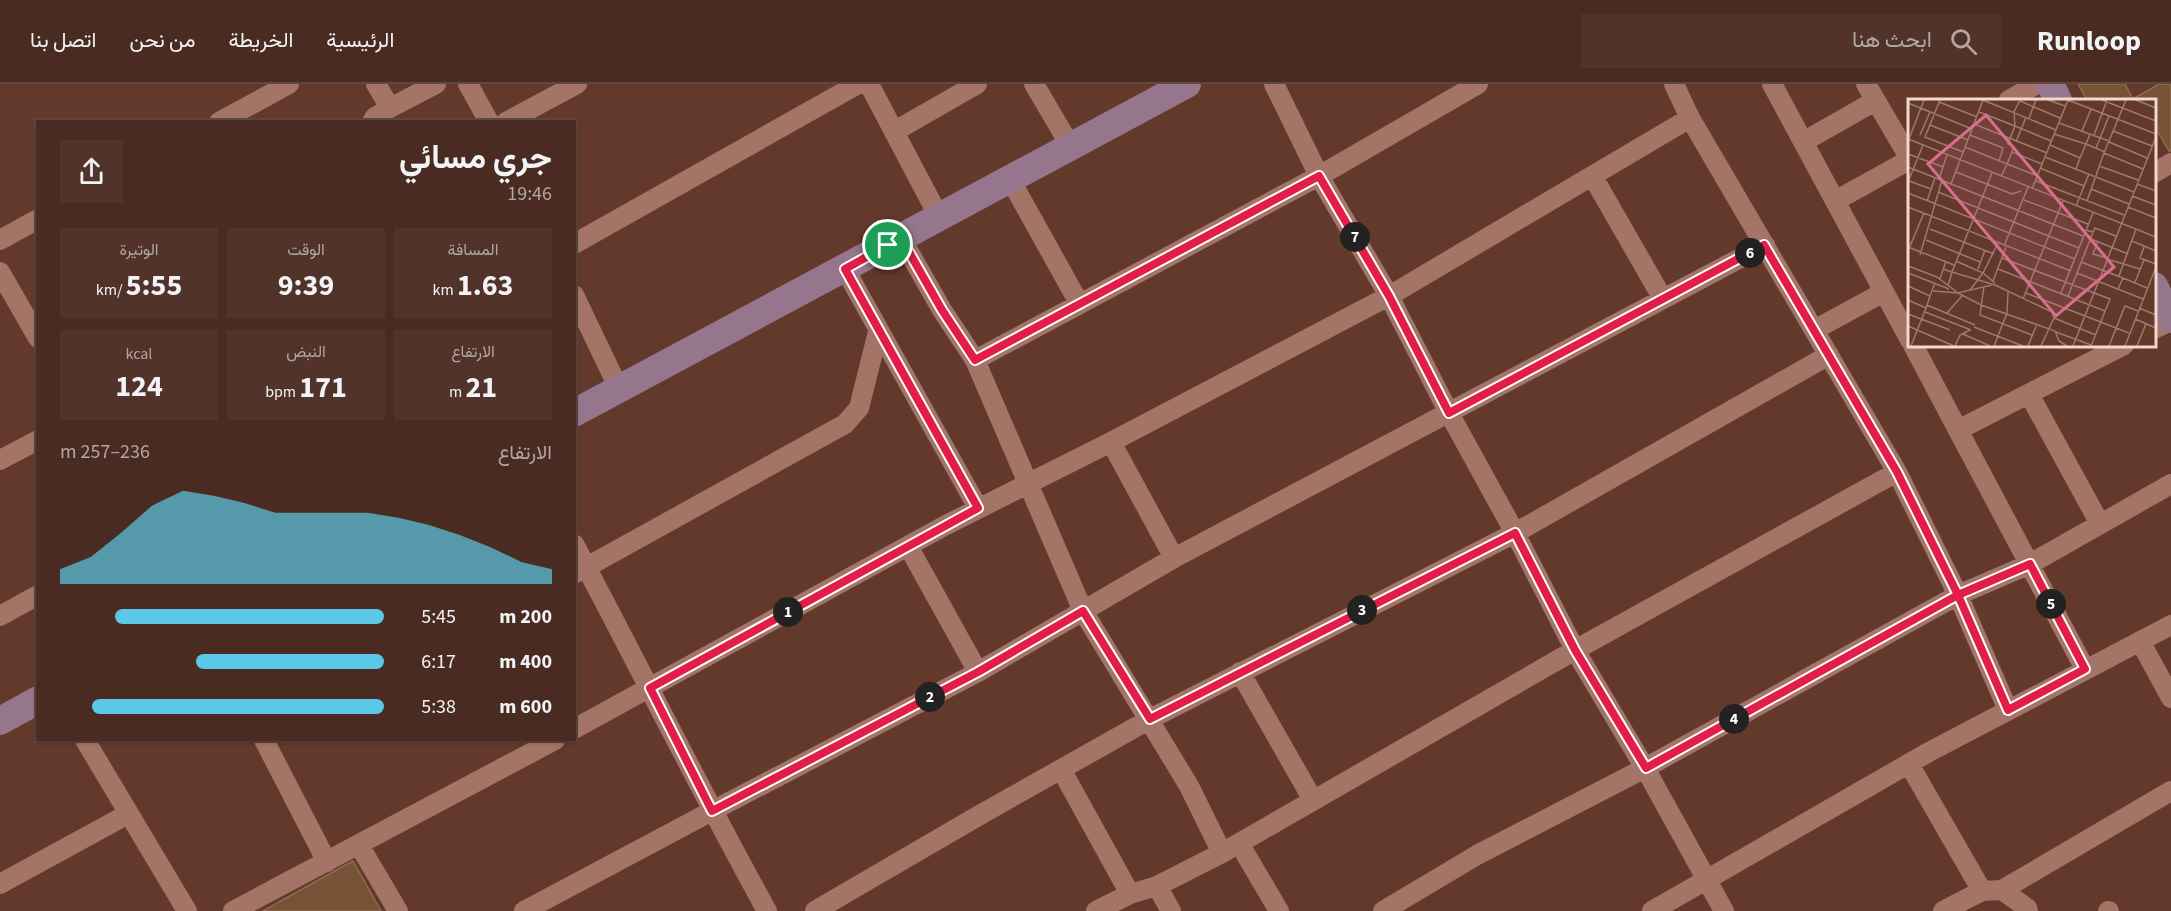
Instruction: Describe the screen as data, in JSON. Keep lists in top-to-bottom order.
{
  "page": {
    "header": "Runloop",
    "search": "ابحث هنا",
    "nav": [
      "الرئيسية",
      "الخريطة",
      "من نحن",
      "اتصل بنا"
    ],
    "heading": ["جري مسائي", "19:46"],
    "pins": [
      "7",
      "6",
      "5",
      "3",
      "1",
      "2",
      "4"
    ],
    "stats": [
      ["المسافة", "1.63 km"],
      ["الوقت", "9:39"],
      ["الوتيرة", "5:55 /km"],
      ["الارتفاع", "21 m"],
      ["النبض", "171 bpm"],
      ["kcal", "124"]
    ],
    "chart": ["الارتفاع", "236–257 m"],
    "list": [
      {
        "name": "200 m",
        "note": "5:45"
      },
      {
        "name": "400 m",
        "note": "6:17"
      },
      {
        "name": "600 m",
        "note": "5:38"
      }
    ]
  }
}
